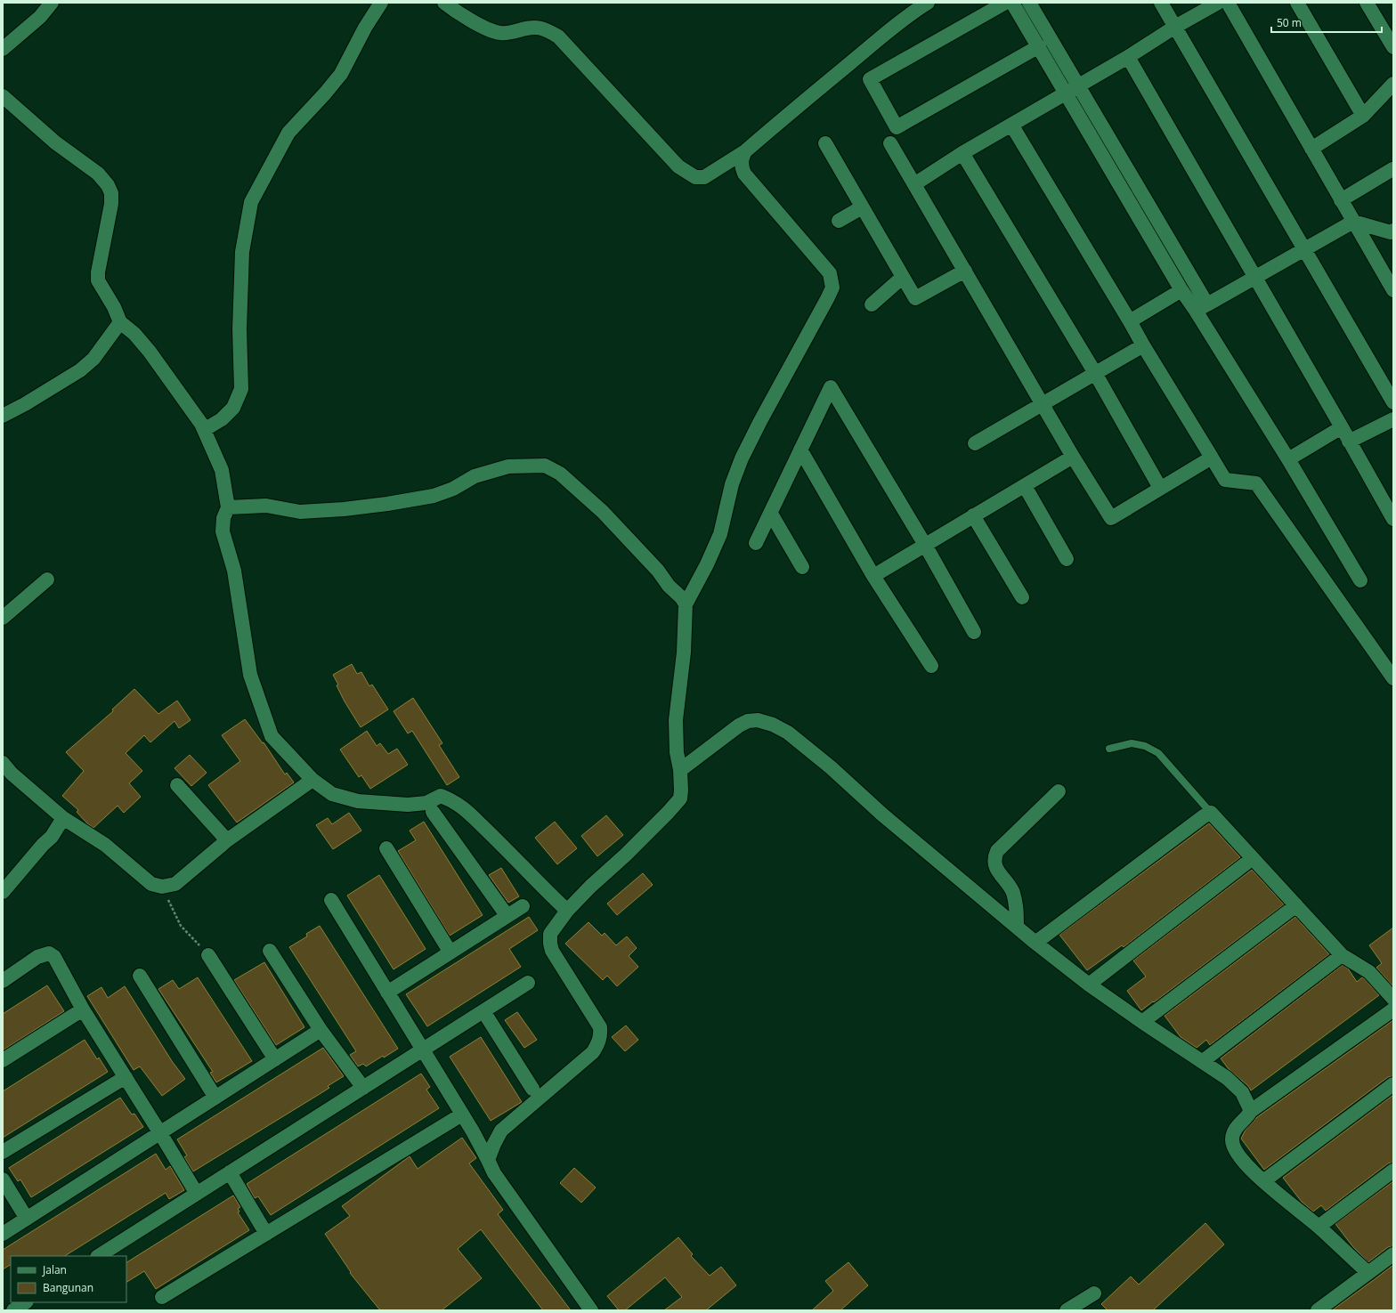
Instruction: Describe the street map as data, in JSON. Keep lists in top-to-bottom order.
{
  "legend": ["Jalan", "Bangunan"],
  "scale_bar": "50 m"
}
